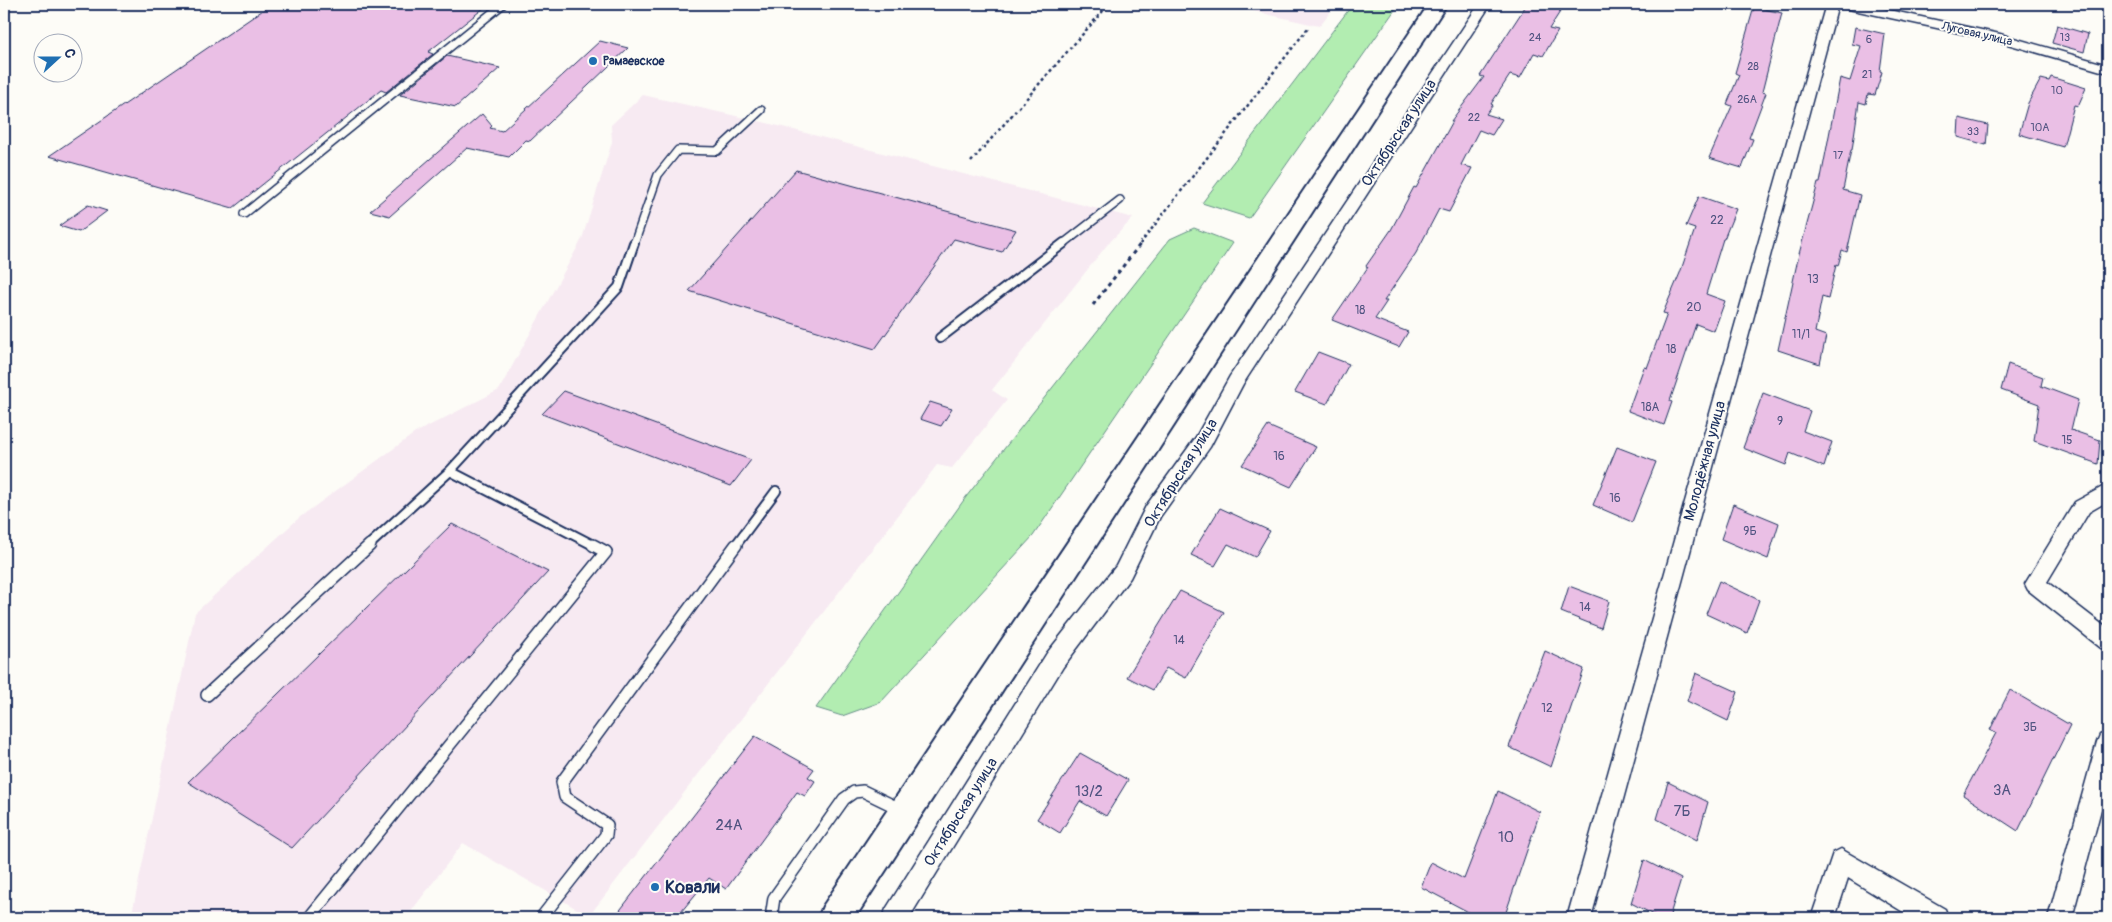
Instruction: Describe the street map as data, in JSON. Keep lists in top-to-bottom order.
{
  "streets": {
    "street": ["Луговая улица", "Октябрьская улица", "Молодёжная улица"]
  },
  "places": ["Рамаевское", "Ковали"],
  "house_numbers": [
    "24",
    "13",
    "6",
    "28",
    "21",
    "10",
    "26А",
    "22",
    "10А",
    "33",
    "17",
    "22",
    "13",
    "20",
    "18",
    "11/1",
    "18",
    "18А",
    "9",
    "15",
    "16",
    "16",
    "9Б",
    "14",
    "14",
    "12",
    "3Б",
    "3А",
    "13/2",
    "7Б",
    "24А",
    "10"
  ],
  "north": "right"
}
